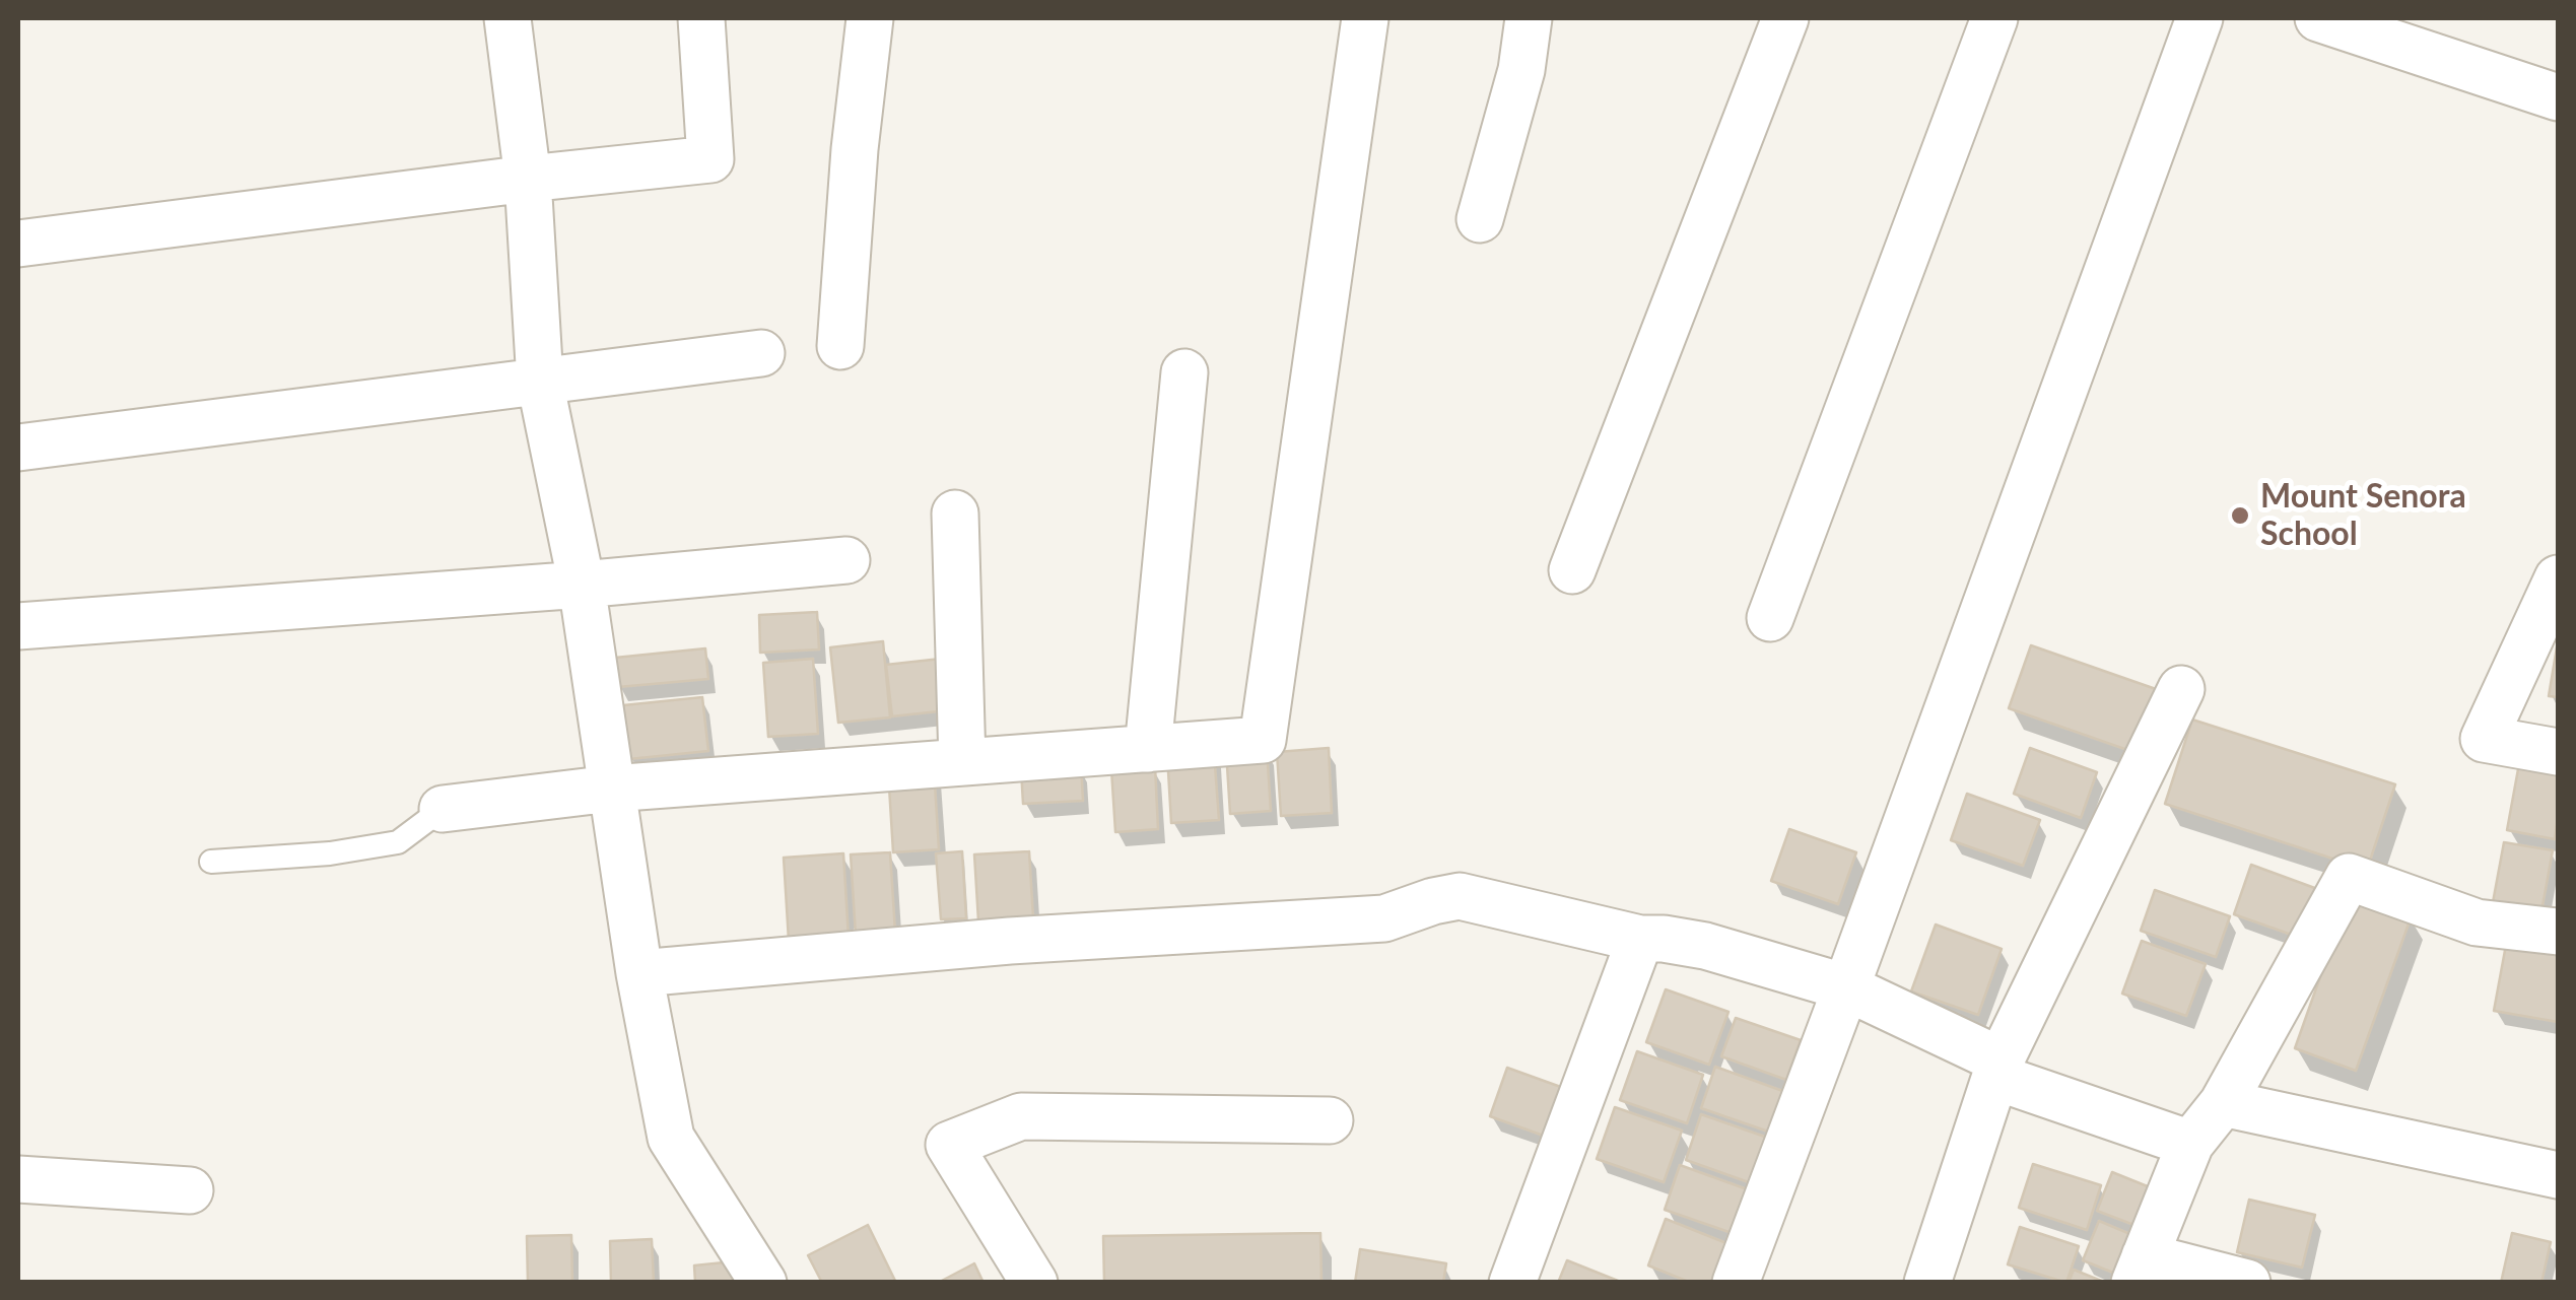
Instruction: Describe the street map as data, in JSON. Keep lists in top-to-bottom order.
{
  "places": ["Mount Senora School"]
}
